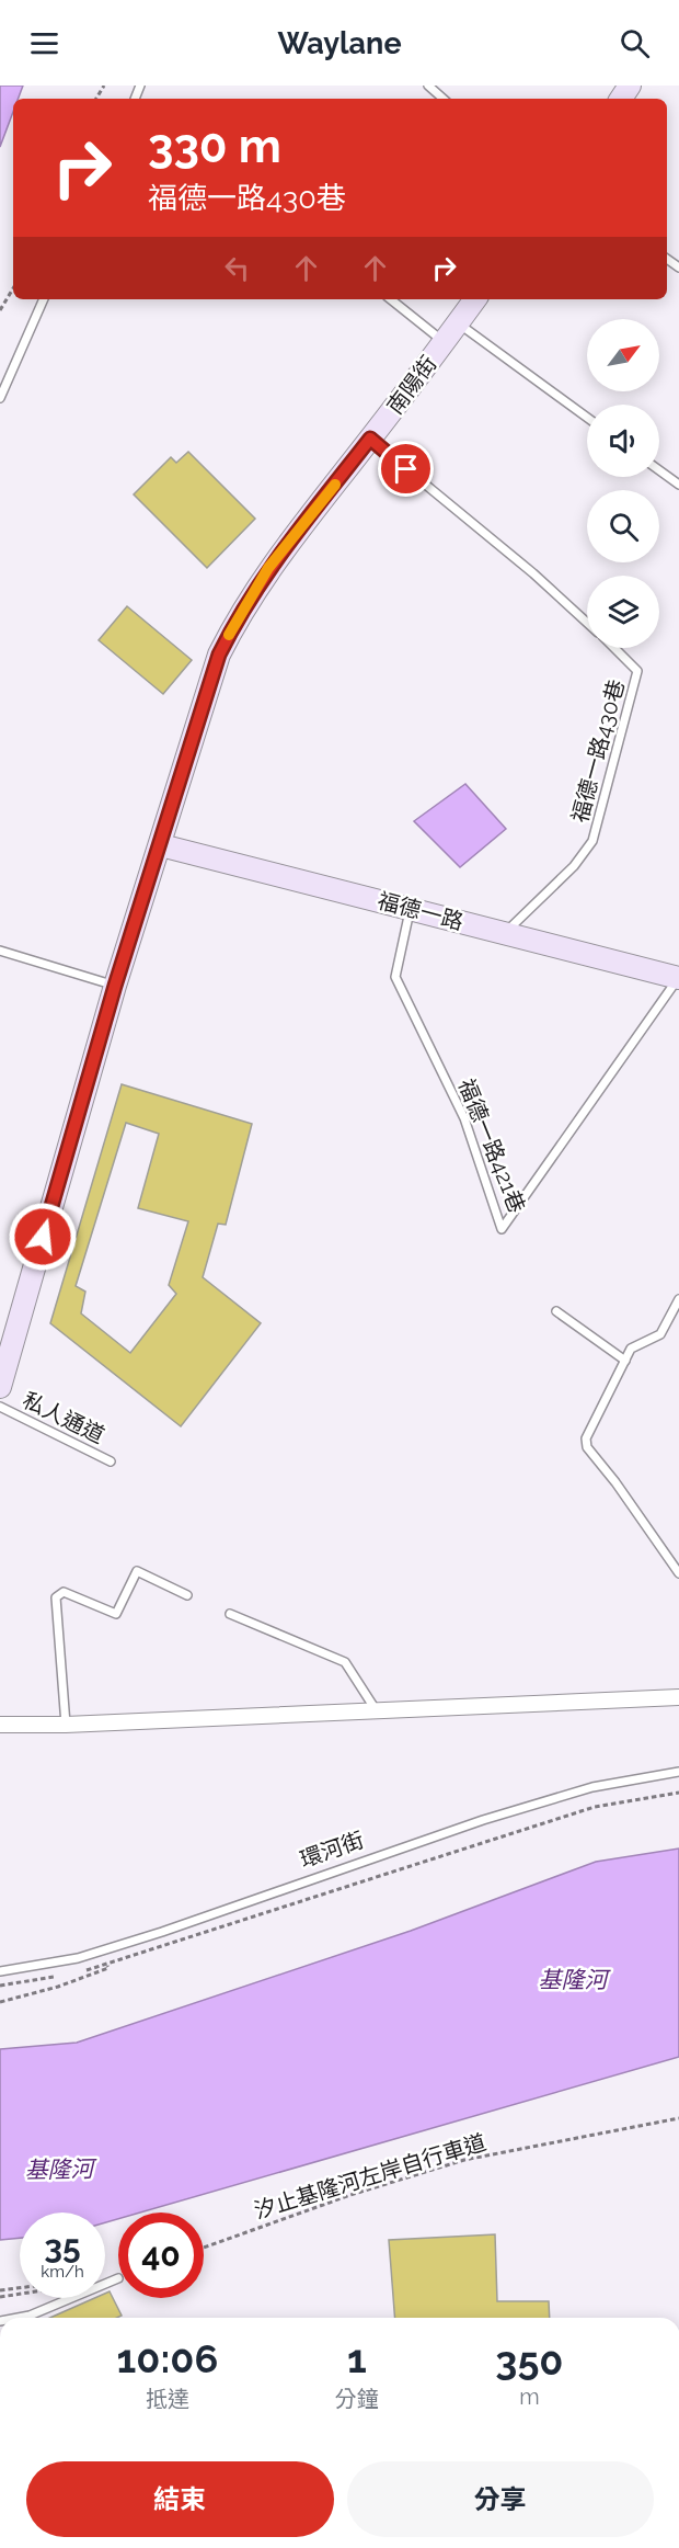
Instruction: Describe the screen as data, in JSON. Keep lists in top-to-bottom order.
{
  "streets": {
    "street": ["南陽街", "福德一路"],
    "lane": [
      "福德一路430巷",
      "福德一路421巷",
      "私人通道",
      "環河街"
    ],
    "path": ["汐止基隆河左岸自行車道"]
  },
  "crossings": [
    ["南陽街", "福德一路"],
    ["福德一路430巷", "福德一路"],
    ["福德一路", "福德一路421巷"]
  ],
  "water": ["基隆河"],
  "north": "top right",
  "page": {
    "header": "Waylane",
    "turn": ["330 m", "福德一路430巷"],
    "speed": "35 km/h",
    "limit": "40",
    "eta": [
      "10:06",
      "抵達",
      "1",
      "分鐘",
      "350",
      "m"
    ],
    "buttons": ["結束", "分享"]
  }
}
